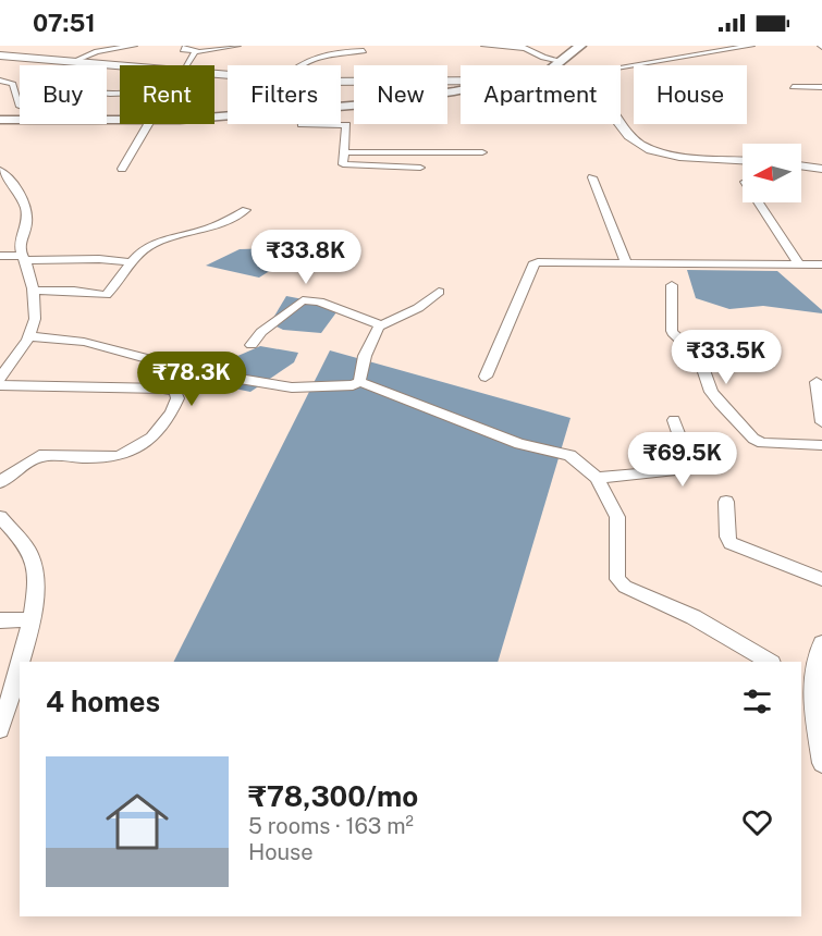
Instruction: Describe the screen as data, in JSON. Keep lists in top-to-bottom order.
{
  "north": "left",
  "page": {
    "status": "07:51",
    "chip": [
      "Buy",
      "Rent",
      "Filters",
      "New",
      "Apartment",
      "House"
    ],
    "price": [
      "₹33.8K",
      "₹33.5K",
      "₹78.3K",
      "₹69.5K"
    ],
    "heading": "4 homes",
    "list": [
      {
        "name": "₹78,300/mo",
        "note": "5 rooms · 163 m² · House"
      }
    ]
  }
}
